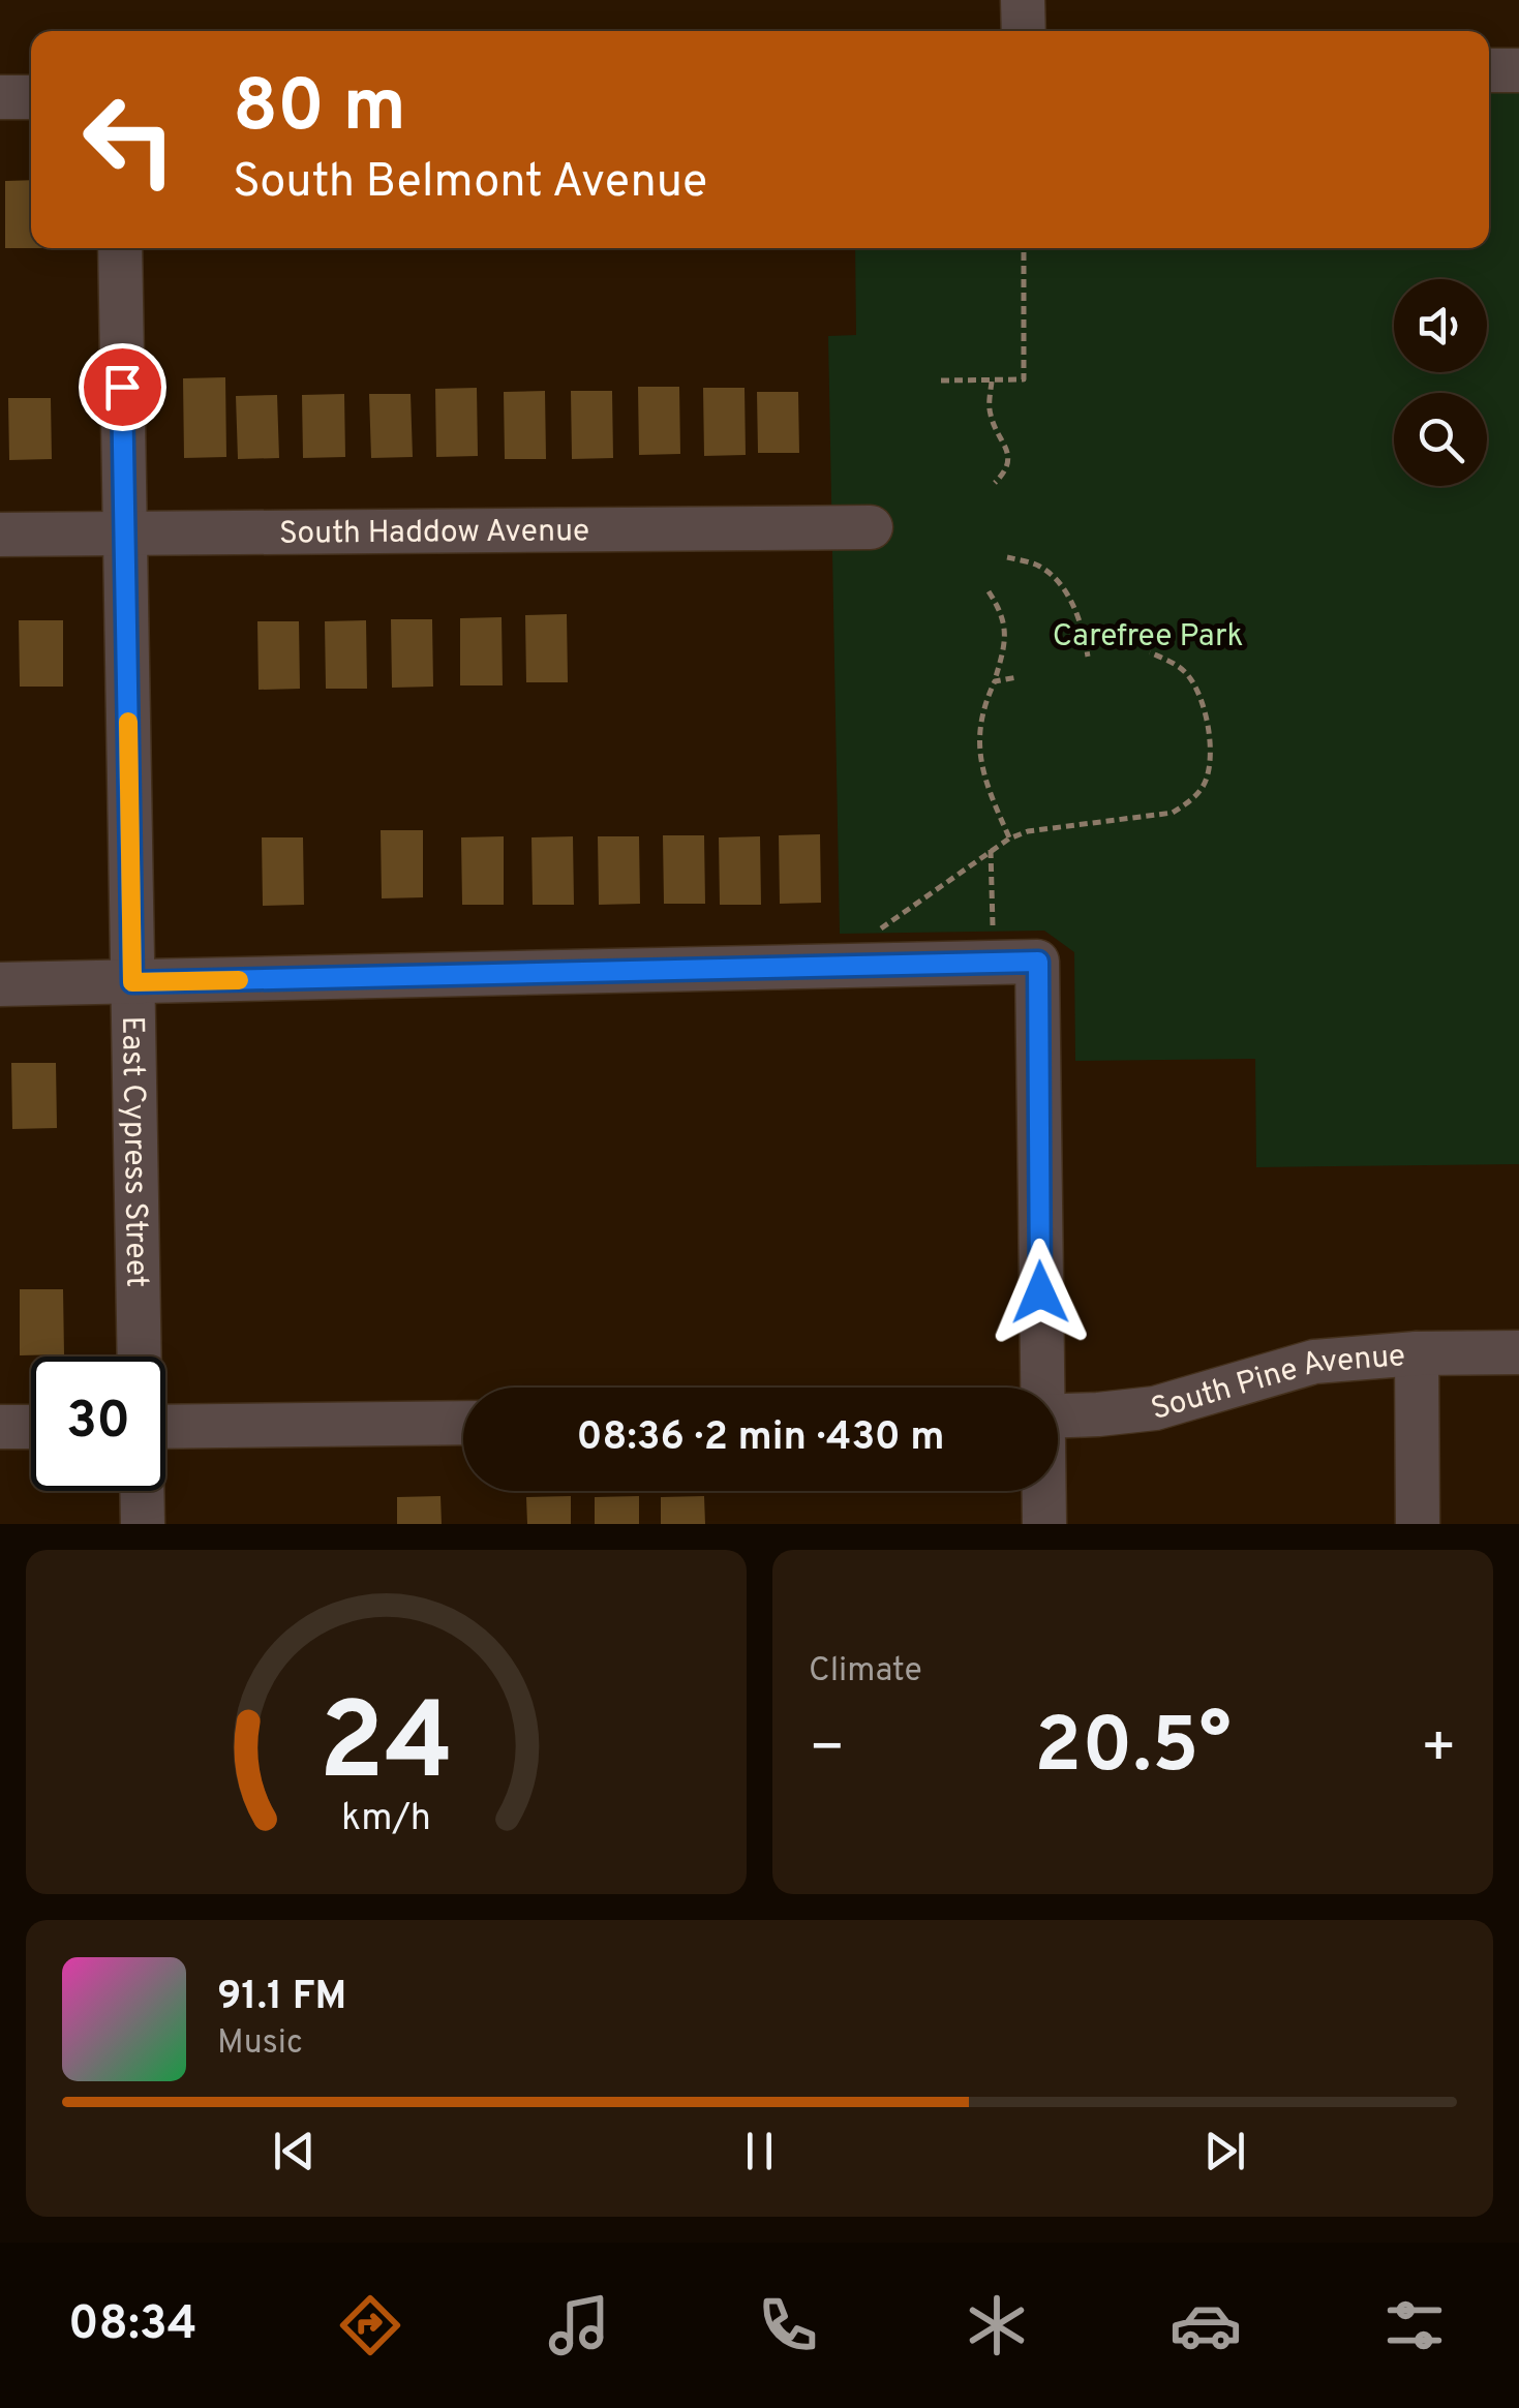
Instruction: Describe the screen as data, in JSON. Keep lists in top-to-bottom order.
{
  "streets": {
    "street": ["South Haddow Avenue", "East Cypress Street", "South Pine Avenue"]
  },
  "crossings": [
    ["South Haddow Avenue", "East Cypress Street"]
  ],
  "parks": ["Carefree Park"],
  "page": {
    "turn": ["80 m", "South Belmont Avenue"],
    "limit": "30",
    "trip": "08:36 · 2 min · 430 m",
    "tile": "Climate",
    "heat": ["−", "20.5°", "+"],
    "song": ["91.1 FM", "Music"],
    "tabs": "08:34",
    "gauge": ["24", "km/h"]
  }
}
